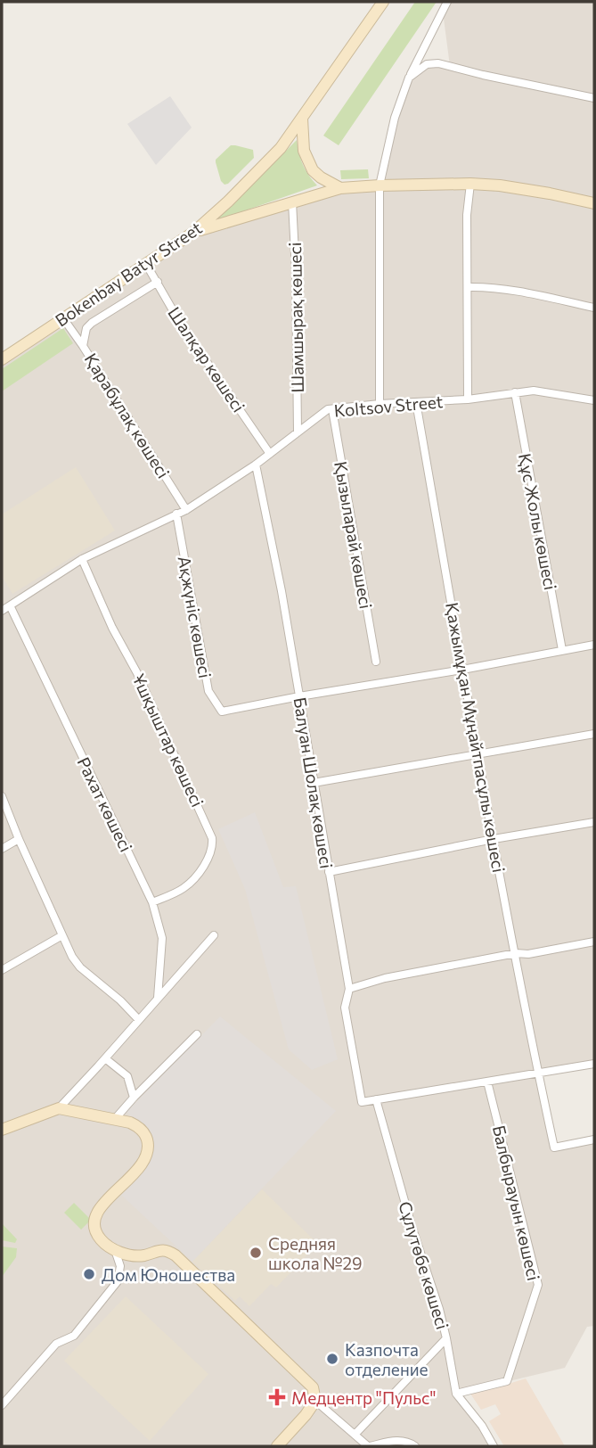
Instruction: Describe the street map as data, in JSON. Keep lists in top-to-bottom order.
{
  "streets": {
    "street": [
      "Bokenbay Batyr Street",
      "Шамшырақ көшесі",
      "Шалқар көшесі",
      "Koltsov Street",
      "Қарабұлақ көшесі",
      "Құс Жолы көшесі",
      "Қызыларай көшесі",
      "Ақжүніс көшесі",
      "Қажымұқан Мұңайтпасұлы көшесі",
      "Ұшқыштар көшесі",
      "Балуан Шолақ көшесі",
      "Рахат көшесі",
      "Балбырауын көшесі",
      "Сұлутөбе көшесі"
    ]
  },
  "crossings": [
    ["Bokenbay Batyr Street", "Шалқар көшесі"],
    ["Шамшырақ көшесі", "Koltsov Street"],
    ["Шалқар көшесі", "Koltsov Street"],
    ["Шалқар көшесі", "Қарабұлақ көшесі"],
    ["Koltsov Street", "Қарабұлақ көшесі"],
    ["Koltsov Street", "Құс Жолы көшесі"],
    ["Koltsov Street", "Қызыларай көшесі"],
    ["Koltsov Street", "Ақжүніс көшесі"],
    ["Koltsov Street", "Қажымұқан Мұңайтпасұлы көшесі"],
    ["Koltsov Street", "Ұшқыштар көшесі"],
    ["Koltsov Street", "Балуан Шолақ көшесі"],
    ["Koltsov Street", "Рахат көшесі"],
    ["Ақжүніс көшесі", "Балуан Шолақ көшесі"],
    ["Ұшқыштар көшесі", "Рахат көшесі"],
    ["Балуан Шолақ көшесі", "Сұлутөбе көшесі"]
  ],
  "places": {
    "other": ["Средняя школа №29", "Дом Юношества", "Казпочта отделение"],
    "health": ["Медцентр \"Пульс\""]
  }
}
